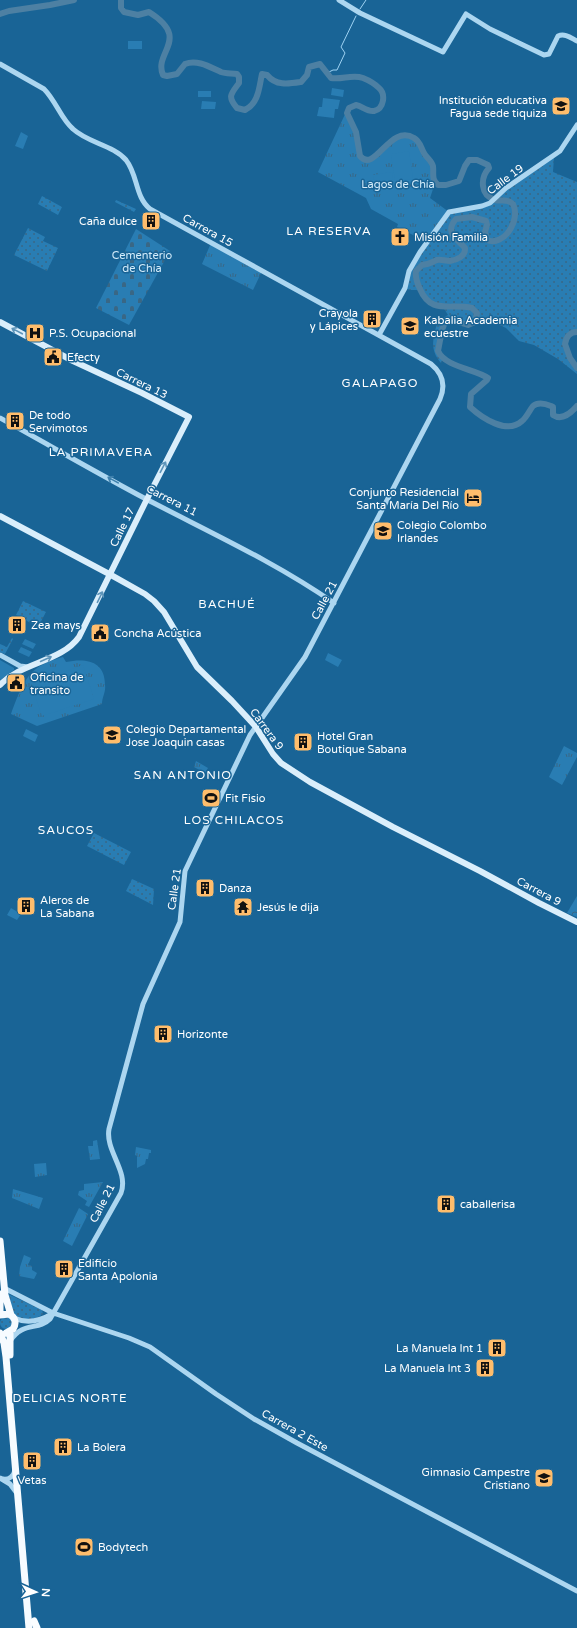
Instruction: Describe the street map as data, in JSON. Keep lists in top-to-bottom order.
{
  "streets": {
    "main road": ["Carrera 13", "Calle 17", "Carrera 9"],
    "street": [
      "Calle 19",
      "Carrera 15",
      "Carrera 11",
      "Calle 21",
      "Carrera 2 Este"
    ]
  },
  "crossings": [
    ["Calle 19", "Carrera 15"],
    ["Carrera 15", "Calle 21"],
    ["Carrera 13", "Calle 17"],
    ["Carrera 11", "Calle 17"],
    ["Carrera 11", "Calle 21"],
    ["Calle 17", "Carrera 9"],
    ["Calle 21", "Carrera 9"],
    ["Calle 21", "Carrera 2 Este"]
  ],
  "one_way": ["Carrera 13", "Carrera 11", "Calle 17"],
  "districts": [
    "LA RESERVA",
    "GALAPAGO",
    "LA PRIMAVERA",
    "BACHUÉ",
    "SAN ANTONIO",
    "LOS CHILACOS",
    "SAUCOS",
    "DELICIAS NORTE"
  ],
  "parks": ["Lagos de Chía", "Cementerio de Chía"],
  "places": {
    "school or university": [
      "Institución educativa Fagua sede tiquiza",
      "Kabalia Academia ecuestre",
      "Colegio Colombo Irlandes",
      "Colegio Departamental Jose Joaquin casas",
      "Gimnasio Campestre Cristiano"
    ],
    "building": [
      "Caña dulce",
      "Crayola y Lápices",
      "De todo Servimotos",
      "Zea mays",
      "Hotel Gran Boutique Sabana",
      "Danza",
      "Aleros de La Sabana",
      "Horizonte",
      "caballerisa",
      "Edificio Santa Apolonia",
      "La Manuela Int 1",
      "La Manuela Int 3",
      "La Bolera",
      "Vetas"
    ],
    "church": ["Misión Familia"],
    "hospital": ["P.S. Ocupacional"],
    "public building": ["Efecty", "Concha Acústica", "Oficina de transito"],
    "hotel": ["Conjunto Residencial Santa María Del Río"],
    "sports": ["Fit Fisio", "Bodytech"],
    "temple": ["Jesús le dija"]
  },
  "north": "right"
}
